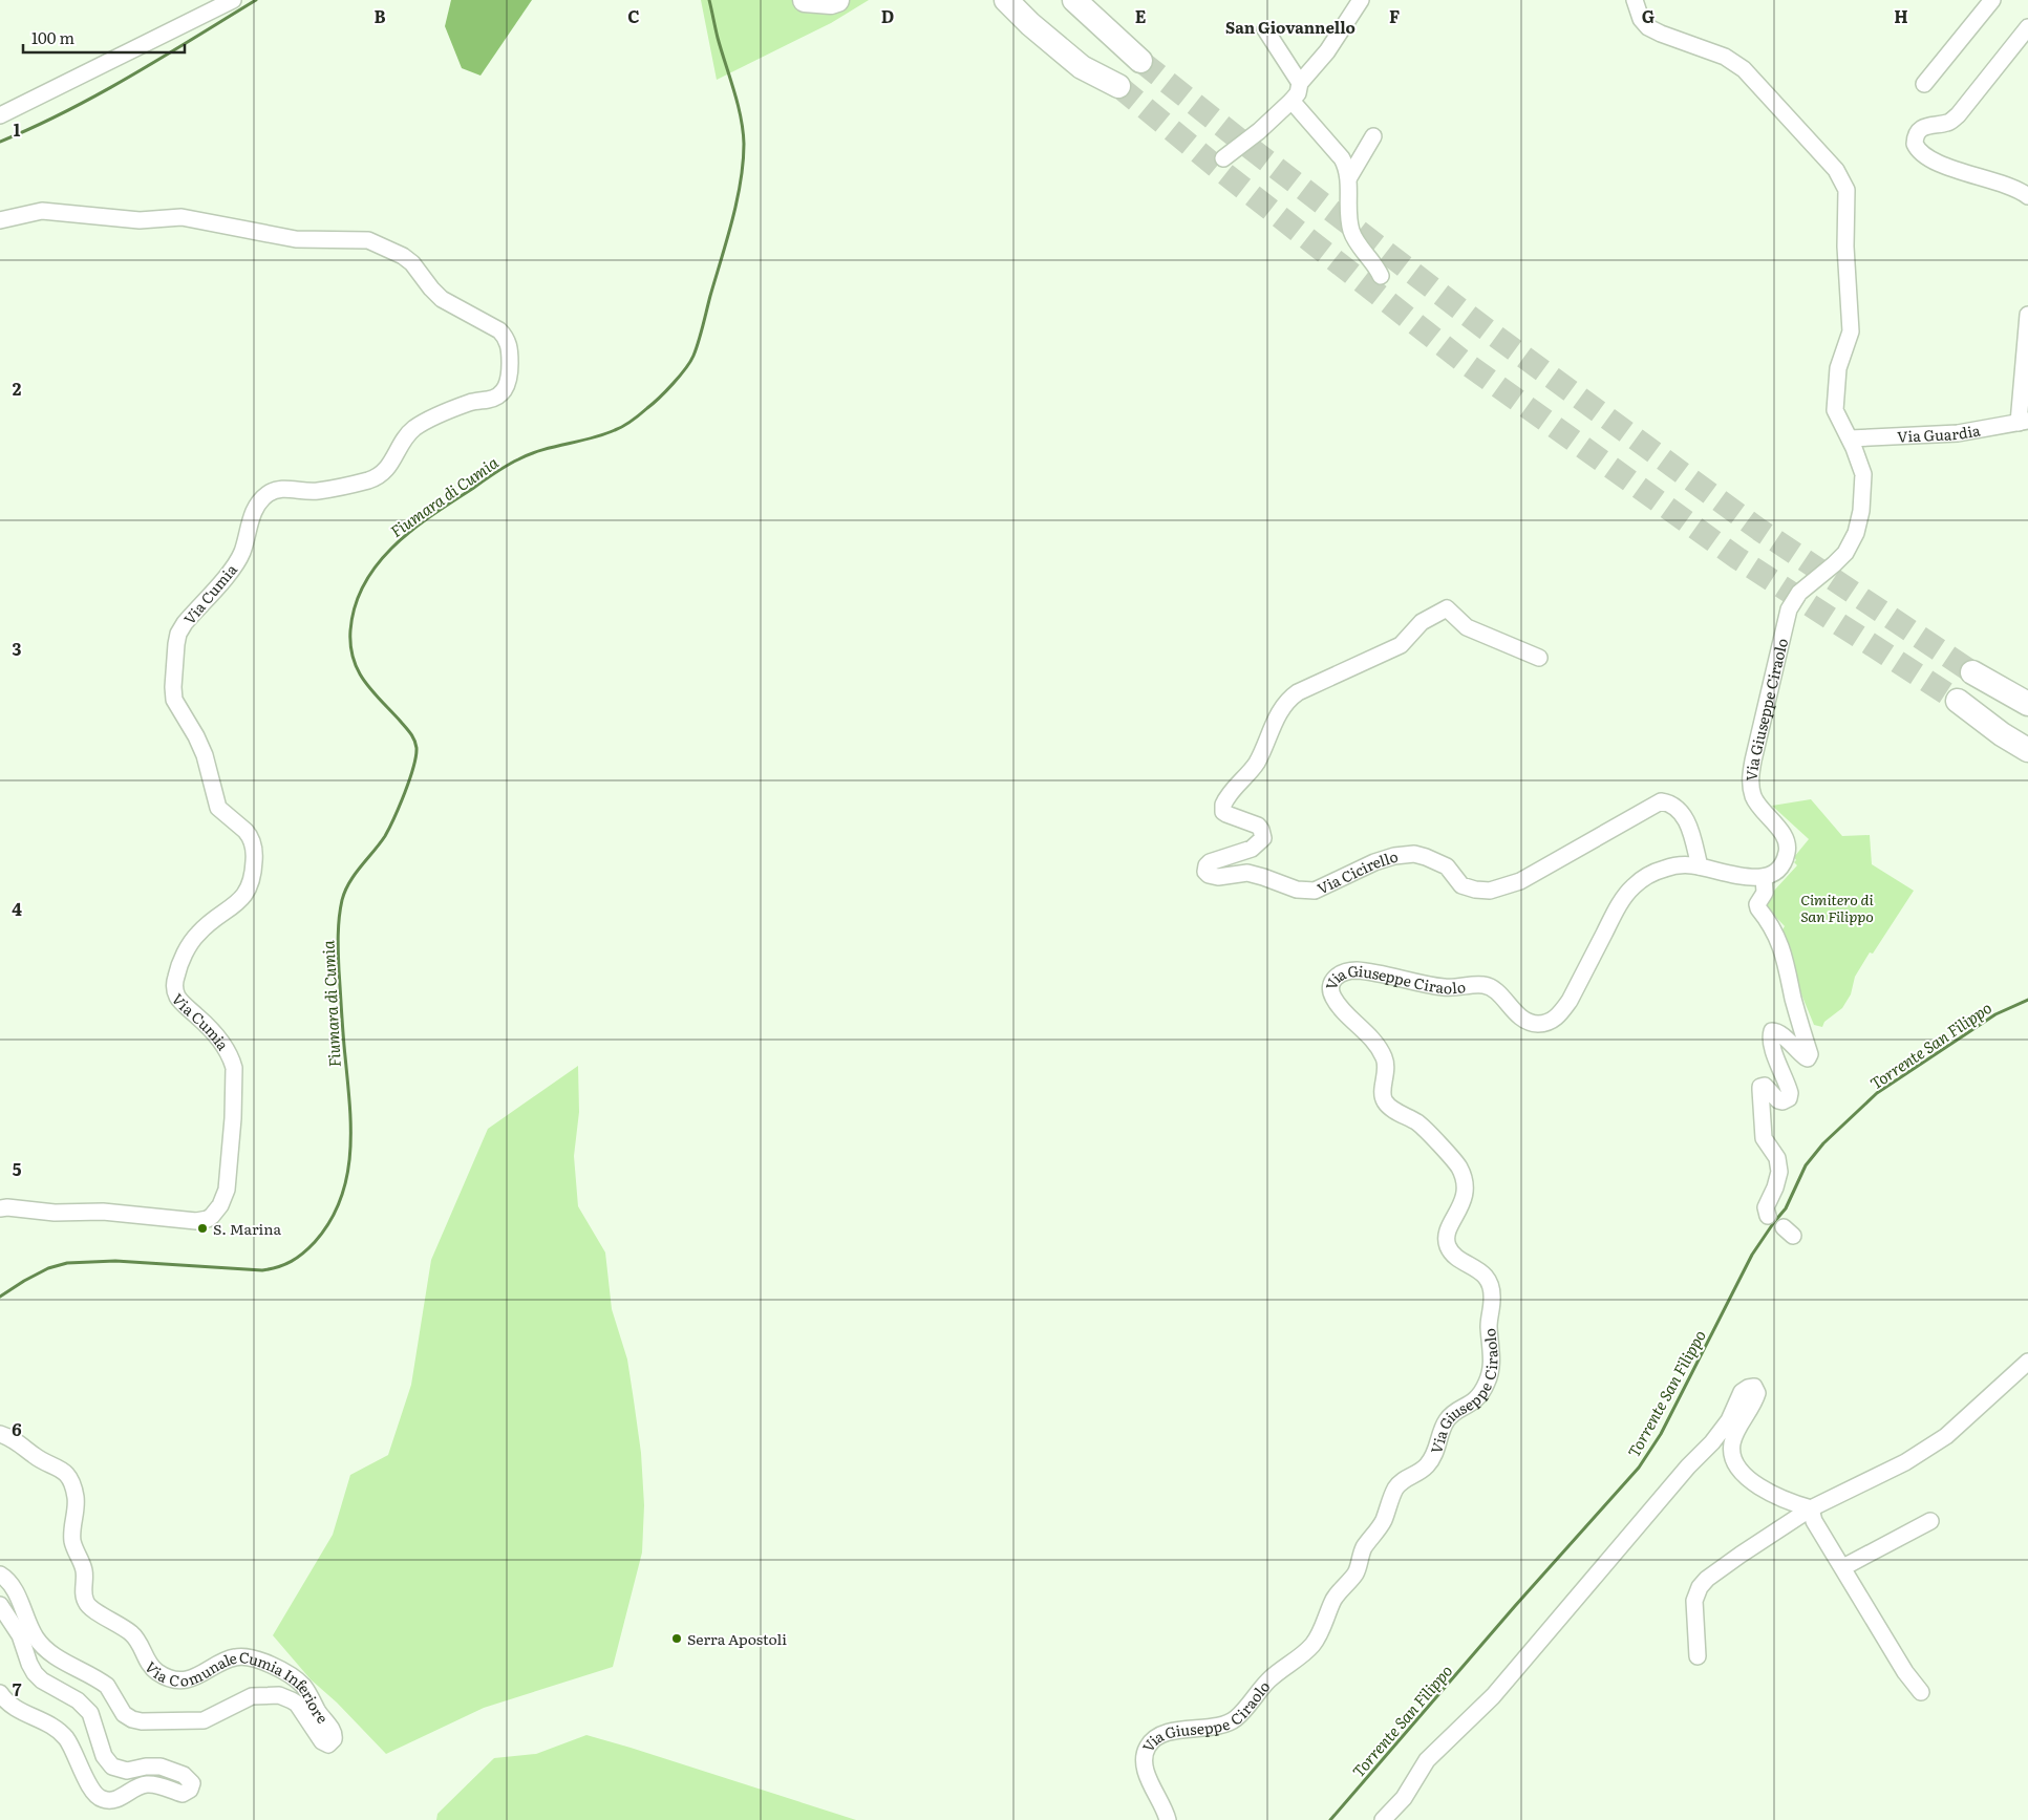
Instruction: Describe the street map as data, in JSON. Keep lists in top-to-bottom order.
{
  "streets": {
    "street": [
      "Via Guardia",
      "Via Cumia",
      "Via Giuseppe Ciraolo",
      "Via Cicirello",
      "Via Comunale Cumia Inferiore"
    ]
  },
  "crossings": [
    ["Via Guardia", "Via Giuseppe Ciraolo"],
    ["Via Giuseppe Ciraolo", "Via Cicirello"]
  ],
  "districts": ["San Giovannello"],
  "water": ["Fiumara di Cumia", "Torrente San Filippo"],
  "parks": ["Cimitero di San Filippo"],
  "places": ["S. Marina", "Serra Apostoli"],
  "scale_bar": "100 m",
  "grid": {
    "columns": [
      "B",
      "C",
      "D",
      "E",
      "F",
      "G",
      "H"
    ],
    "rows": [
      "1",
      "2",
      "3",
      "4",
      "5",
      "6",
      "7"
    ]
  }
}
